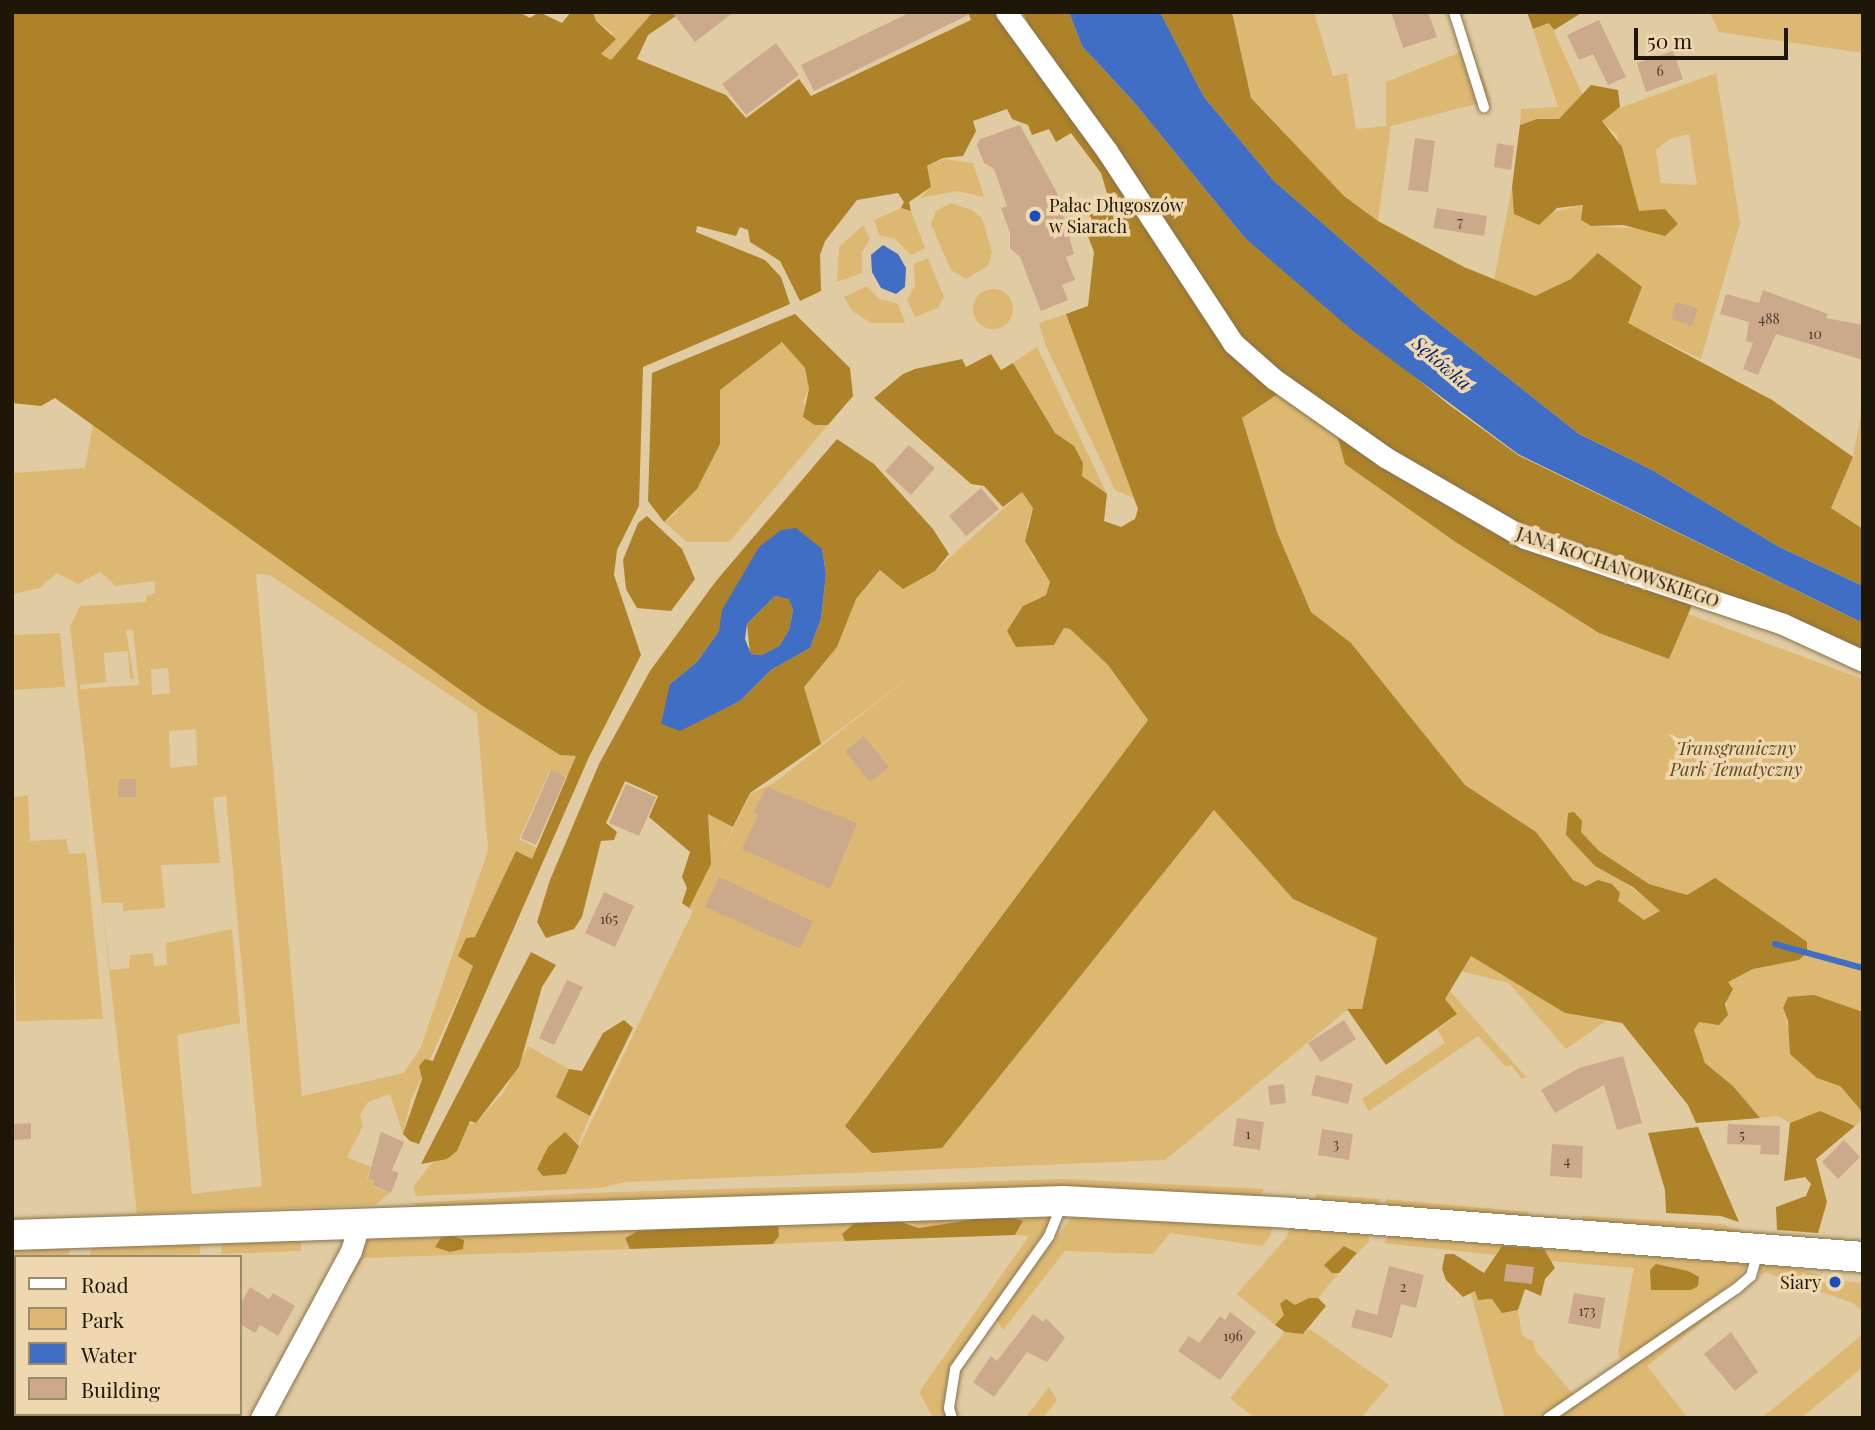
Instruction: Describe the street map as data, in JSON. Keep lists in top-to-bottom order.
{
  "streets": {
    "street": ["JANA KOCHANOWSKIEGO"]
  },
  "water": ["Sękówka"],
  "parks": ["Transgraniczny Park Tematyczny"],
  "places": ["Pałac Długoszów w Siarach", "Siary"],
  "house_numbers": [
    "6",
    "7",
    "488",
    "10",
    "165",
    "1",
    "5",
    "3",
    "4",
    "2",
    "173",
    "196"
  ],
  "legend": [
    "Road",
    "Park",
    "Water",
    "Building"
  ],
  "scale_bar": "50 m"
}
